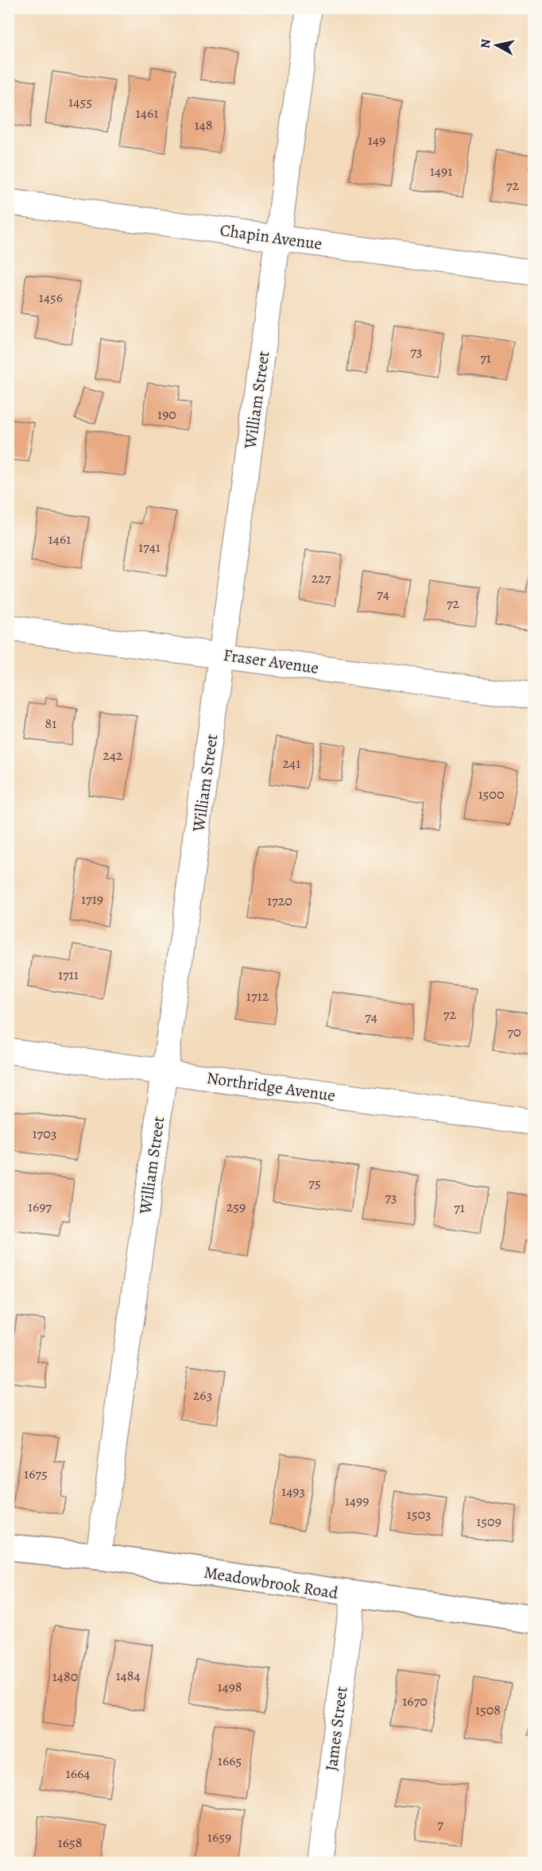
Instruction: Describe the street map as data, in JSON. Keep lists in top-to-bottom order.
{
  "streets": {
    "street": [
      "Chapin Avenue",
      "William Street",
      "Fraser Avenue",
      "Northridge Avenue",
      "Meadowbrook Road",
      "James Street"
    ]
  },
  "crossings": [
    ["Chapin Avenue", "William Street"],
    ["William Street", "Fraser Avenue"],
    ["William Street", "Northridge Avenue"],
    ["William Street", "Meadowbrook Road"],
    ["Meadowbrook Road", "James Street"]
  ],
  "house_numbers": [
    "1455",
    "1461",
    "148",
    "149",
    "1491",
    "72",
    "1456",
    "73",
    "71",
    "190",
    "1461",
    "1741",
    "227",
    "74",
    "72",
    "81",
    "242",
    "241",
    "1500",
    "1719",
    "1720",
    "1711",
    "1712",
    "72",
    "74",
    "70",
    "1703",
    "75",
    "73",
    "1697",
    "259",
    "71",
    "263",
    "1675",
    "1493",
    "1499",
    "1503",
    "1509",
    "1484",
    "1480",
    "1498",
    "1670",
    "1508",
    "1665",
    "1664",
    "7",
    "1659",
    "1658"
  ],
  "north": "left"
}
